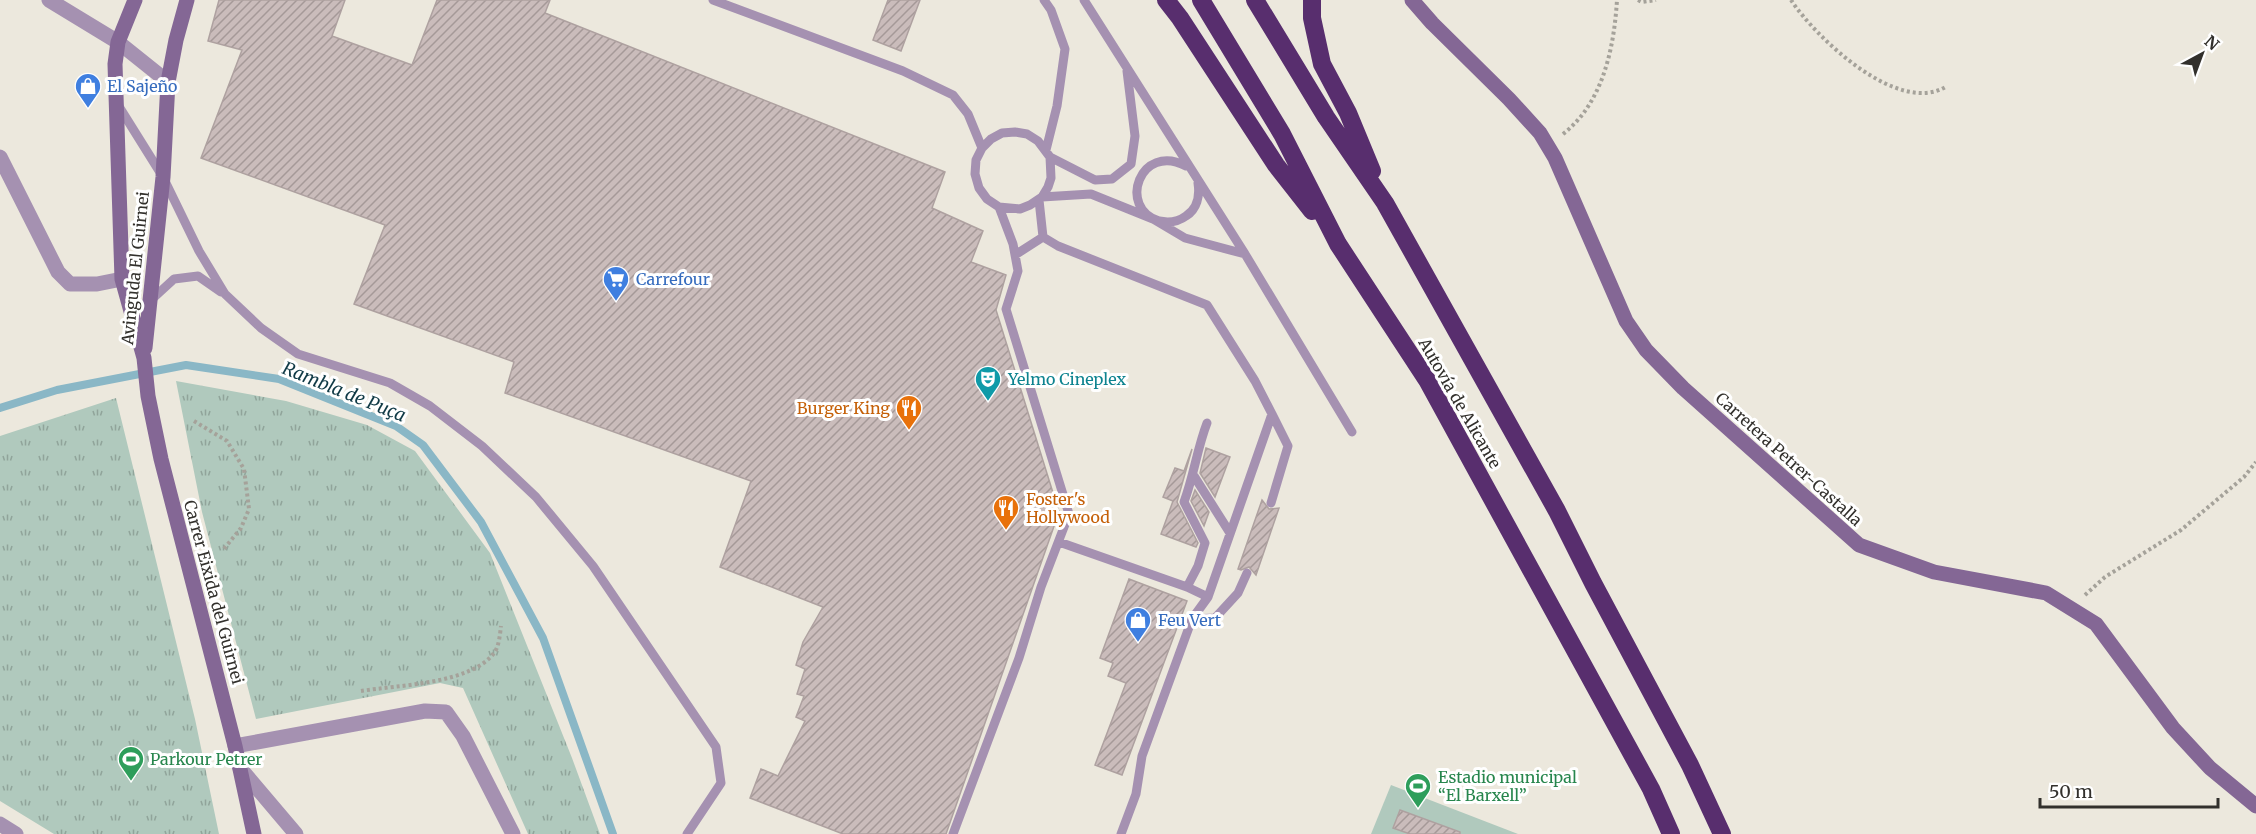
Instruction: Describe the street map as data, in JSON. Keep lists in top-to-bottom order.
{
  "streets": {
    "highway": ["Autovía de Alicante"],
    "street": ["Avinguda El Guirnei", "Carretera Petrer-Castalla", "Carrer Eixida del Guirnei"]
  },
  "crossings": [
    ["Avinguda El Guirnei", "Carrer Eixida del Guirnei"]
  ],
  "water": ["Rambla de Puça"],
  "places": {
    "shop": ["El Sajeño", "Feu Vert"],
    "supermarket": ["Carrefour"],
    "theatre": ["Yelmo Cineplex"],
    "restaurant": ["Burger King", "Foster's Hollywood"],
    "sports": ["Parkour Petrer", "Estadio municipal “El Barxell”"]
  },
  "scale_bar": "50 m",
  "north": "top right"
}
